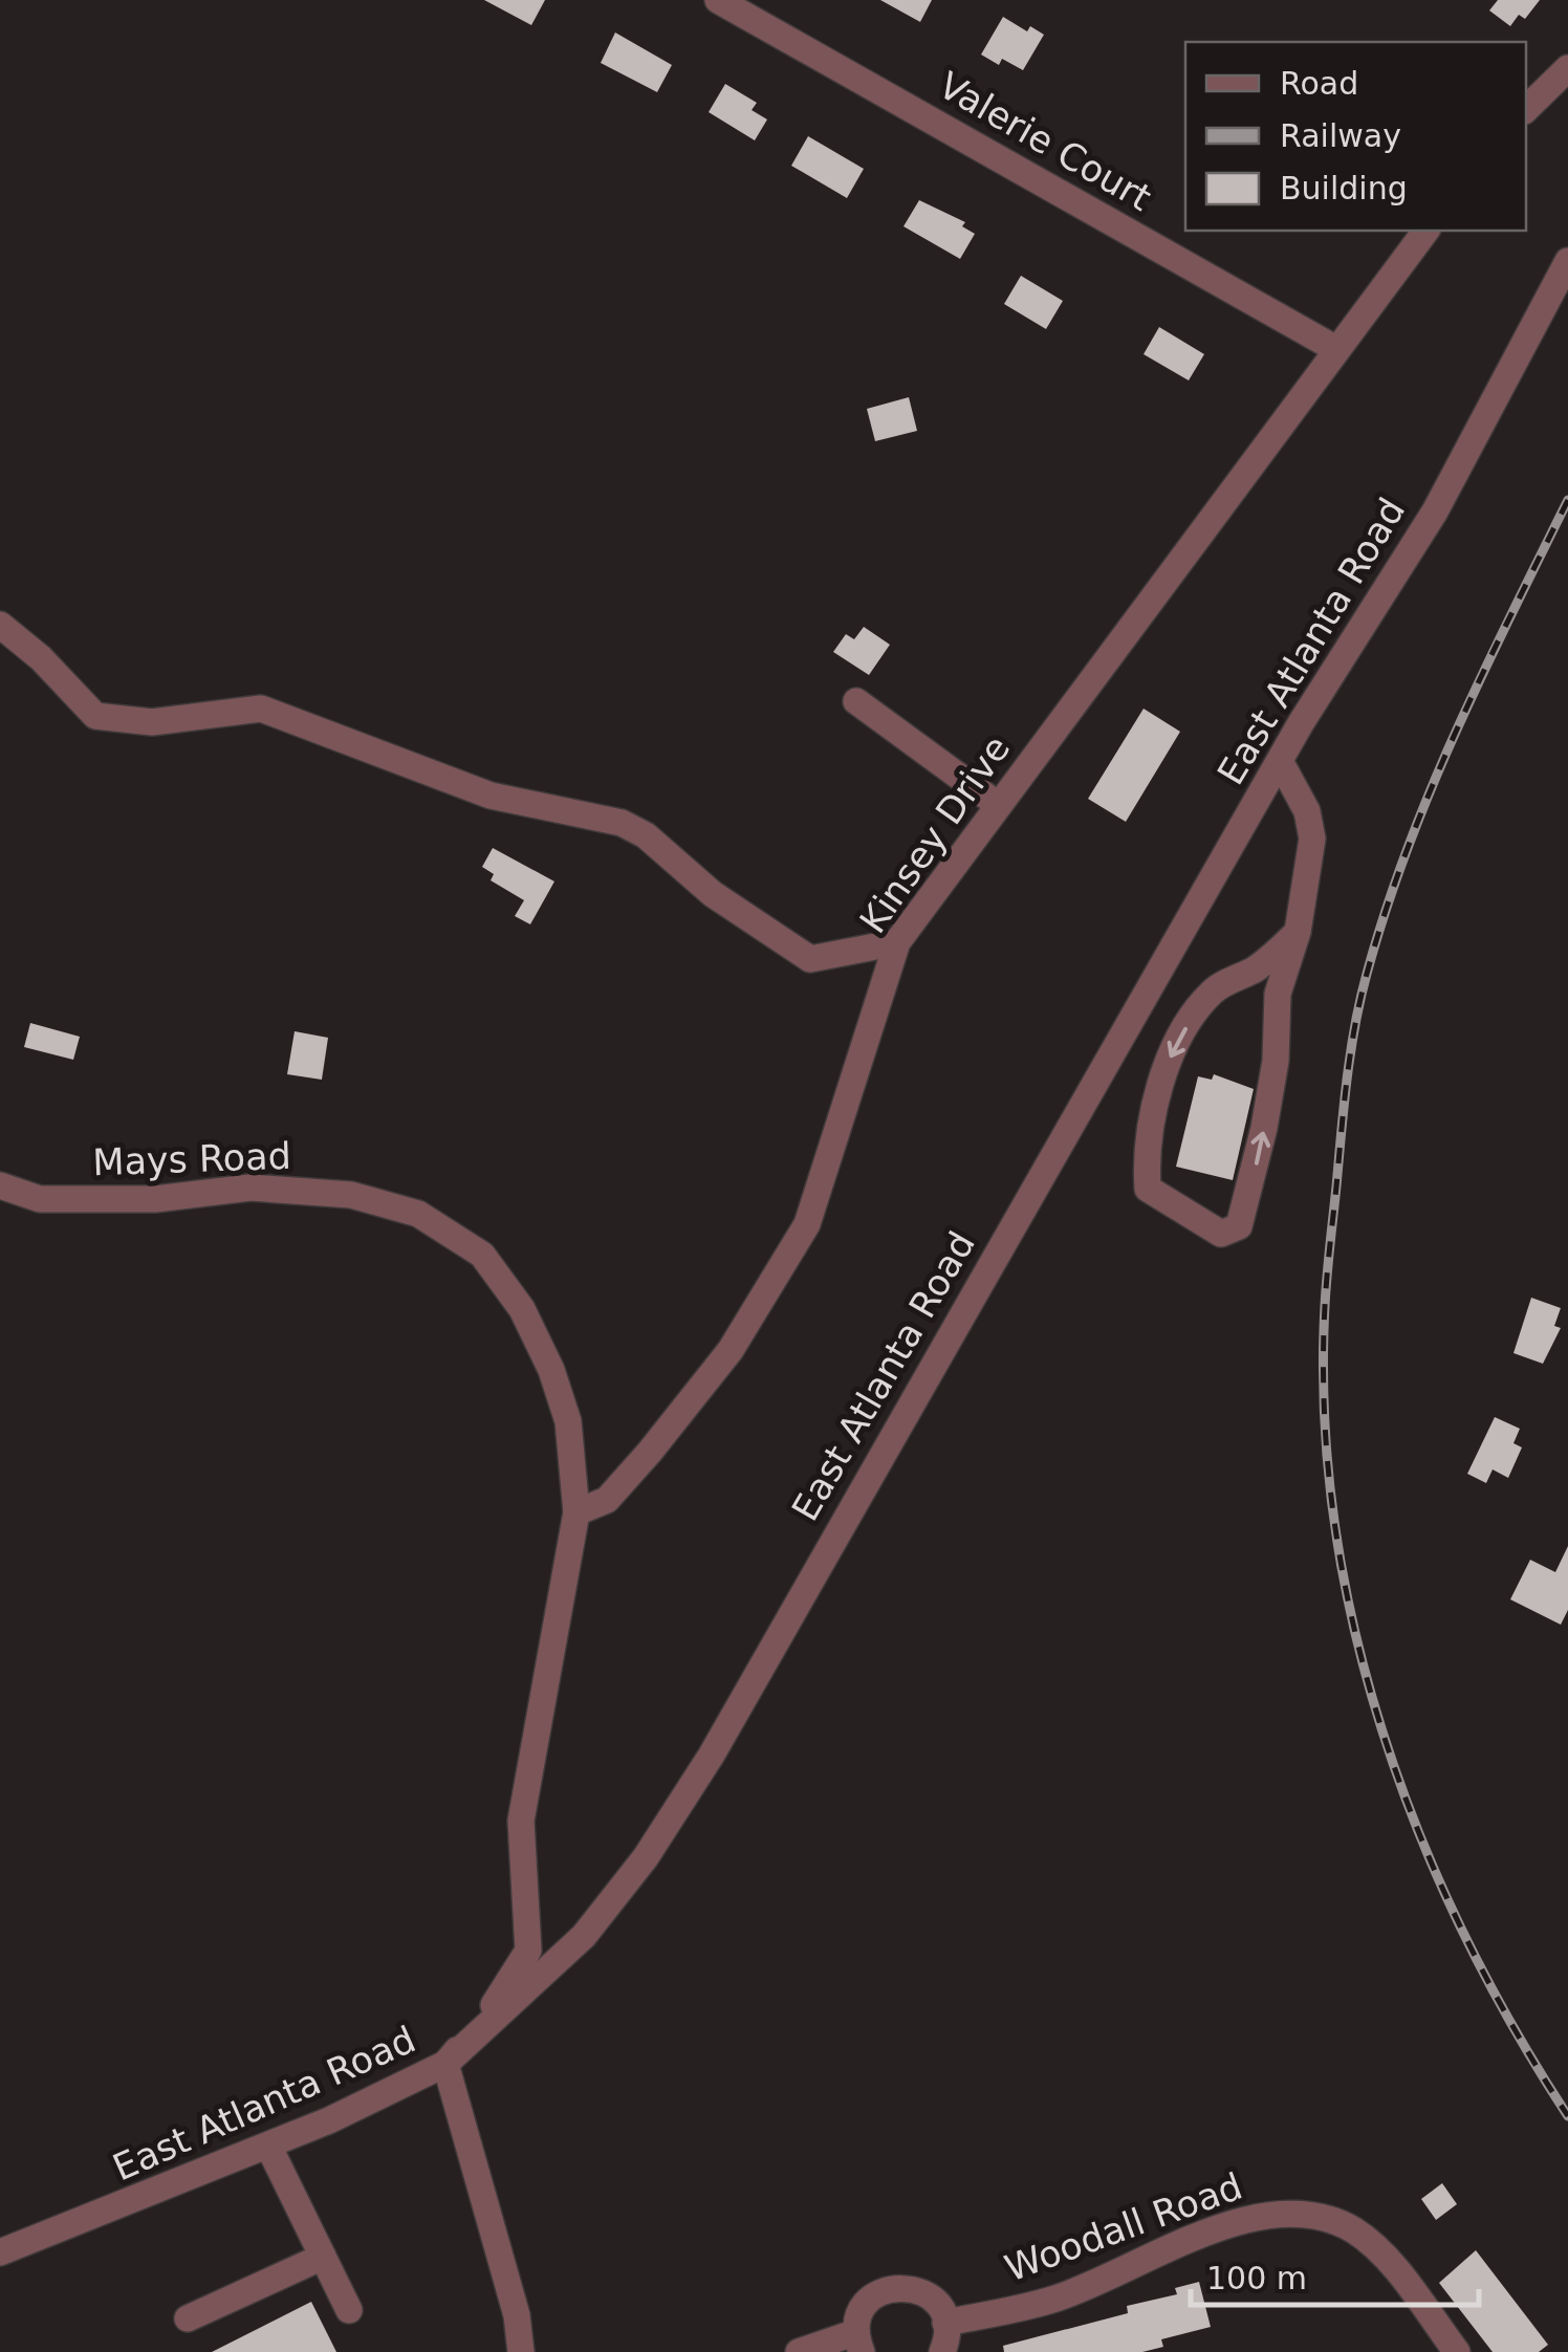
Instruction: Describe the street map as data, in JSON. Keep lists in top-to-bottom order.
{
  "streets": {
    "street": [
      "Valerie Court",
      "East Atlanta Road",
      "Kinsey Drive",
      "Mays Road",
      "Woodall Road"
    ]
  },
  "crossings": [
    ["Valerie Court", "Kinsey Drive"],
    ["East Atlanta Road", "Mays Road"],
    ["Kinsey Drive", "Mays Road"]
  ],
  "legend": ["Road", "Railway", "Building"],
  "scale_bar": "100 m"
}
